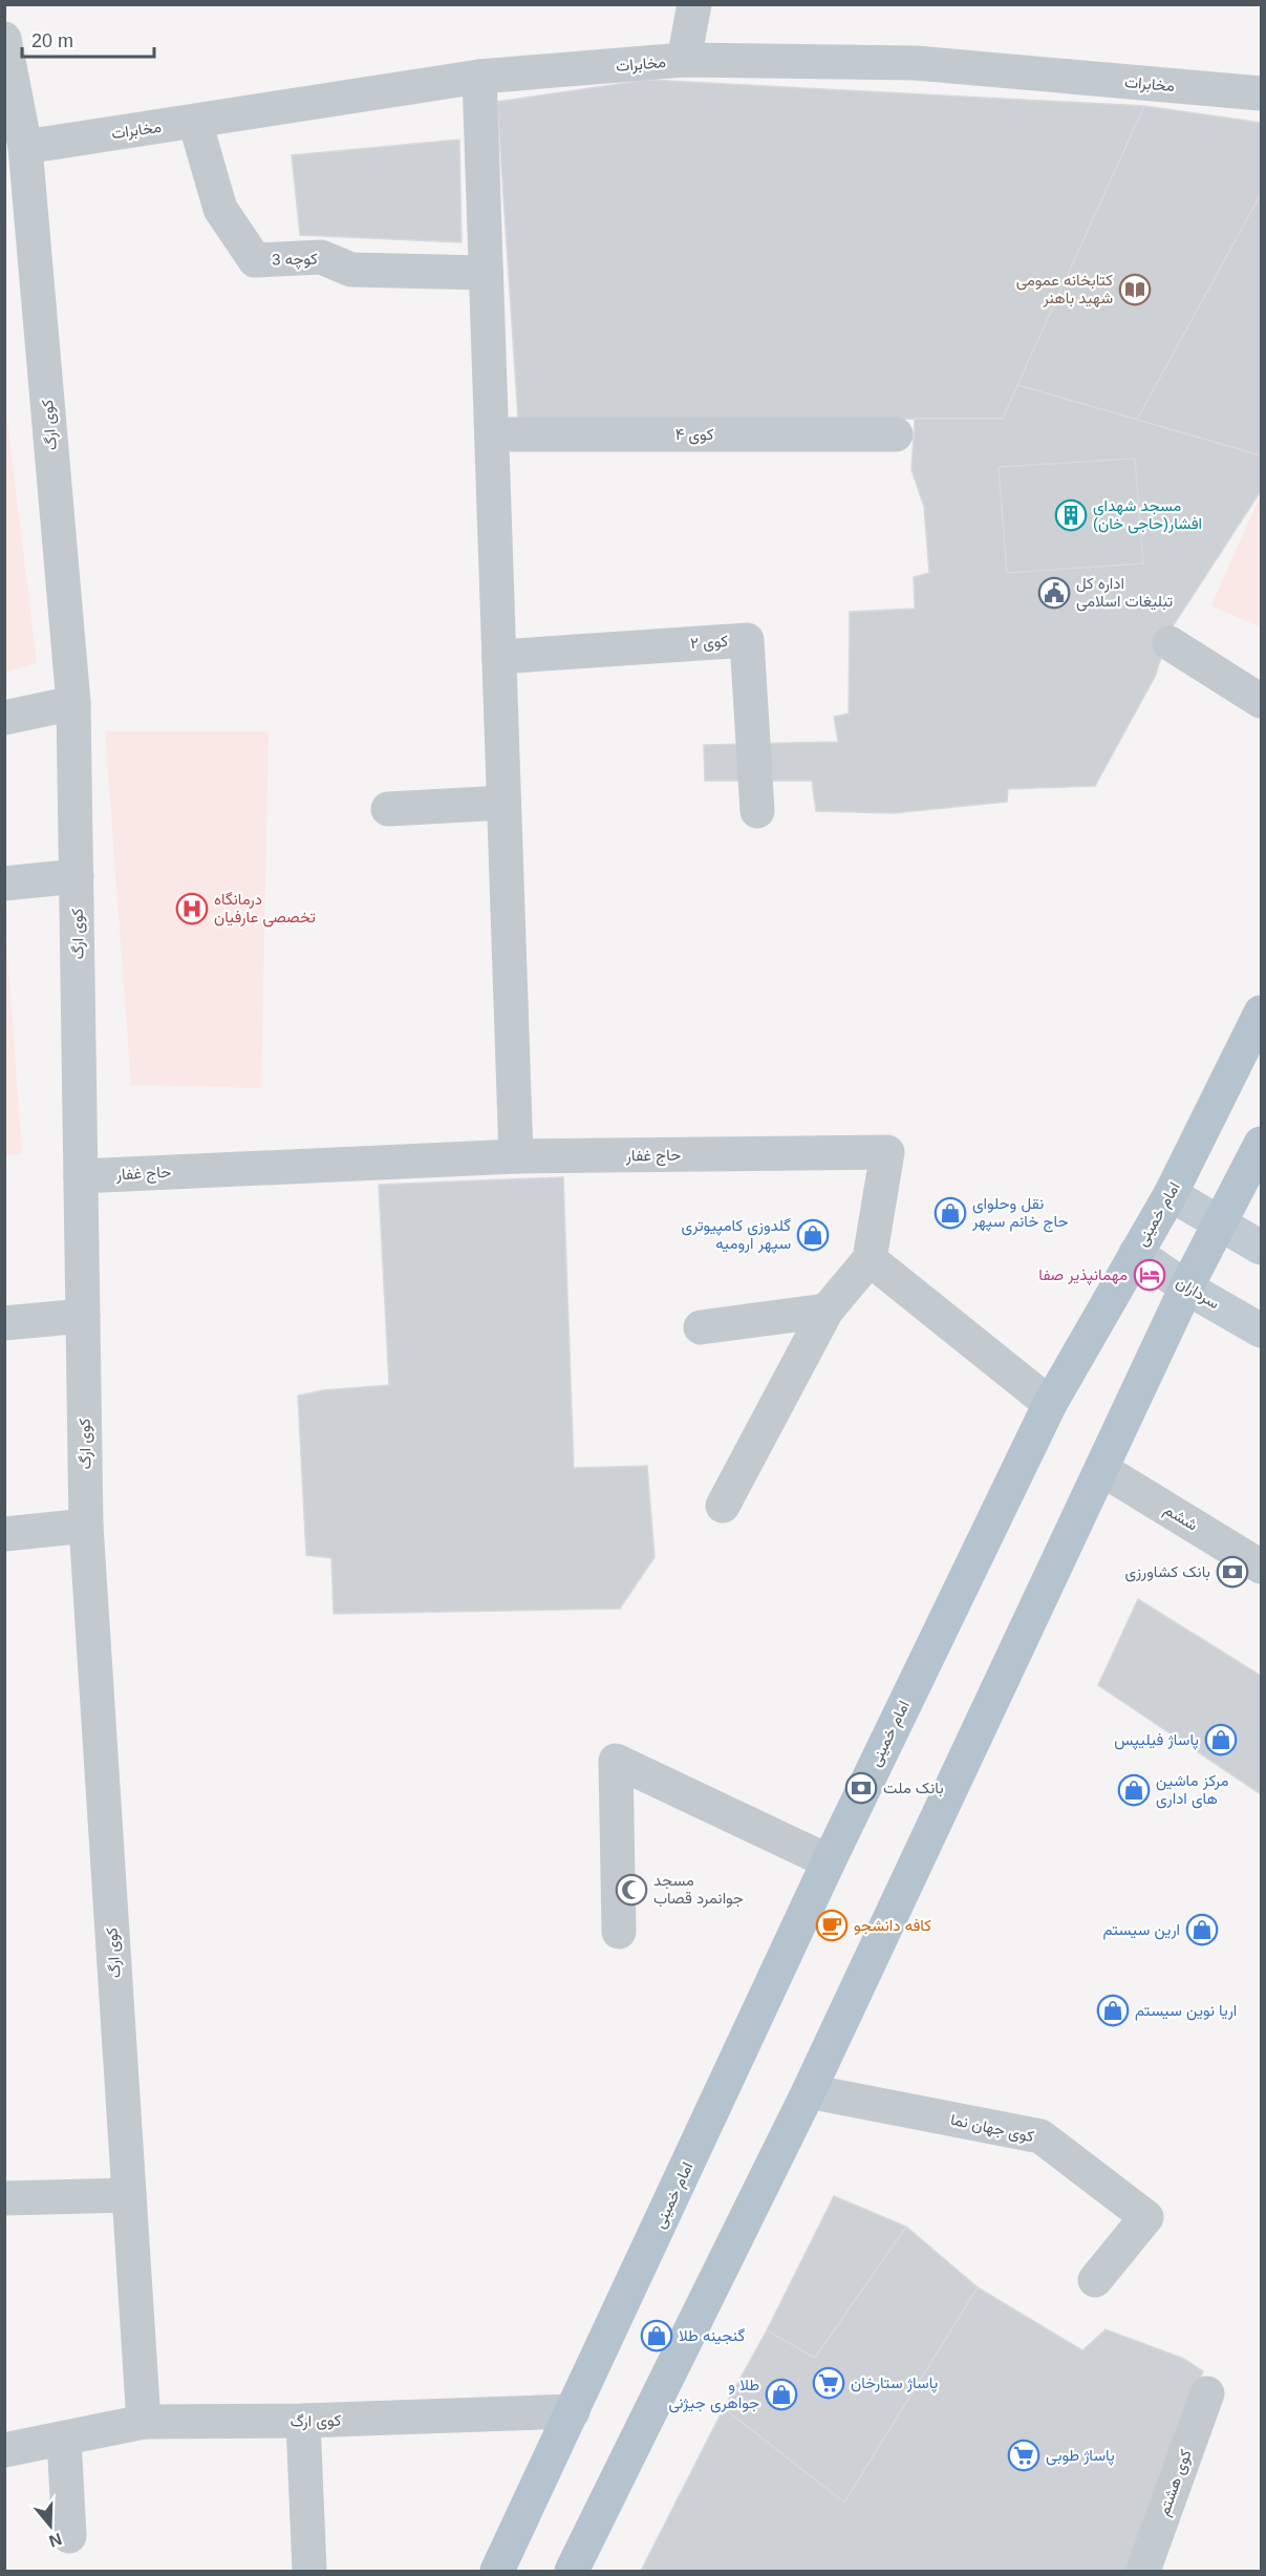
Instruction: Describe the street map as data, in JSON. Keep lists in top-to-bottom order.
{
  "streets": {
    "main road": ["امام خمینی", "سرداران"],
    "street": [
      "مخابرات",
      "کوچه 3",
      "کوی ارگ",
      "کوی ۴",
      "کوی ۲",
      "حاج غفار",
      "ششم",
      "کوی جهان نما",
      "کوی هشتم"
    ]
  },
  "crossings": [
    ["مخابرات", "کوچه 3"],
    ["مخابرات", "کوی ارگ"],
    ["کوی ارگ", "حاج غفار"],
    ["کوی ارگ", "امام خمینی"],
    ["امام خمینی", "سرداران"]
  ],
  "places": {
    "library": ["کتابخانه عمومی شهید باهنر"],
    "building": ["مسجد شهدای افشار(حاجی خان)"],
    "public building": ["اداره کل تبلیغات اسلامی"],
    "hospital": ["درمانگاه تخصصی عارفیان"],
    "shop": [
      "نقل وحلوای حاج خانم سپهر",
      "گلدوزی کامپیوتری سپهر ارومیه",
      "پاساژ فیلیپس",
      "مرکز ماشین هاى ادارى",
      "ارین سیستم",
      "اریا نوین سیستم",
      "گنجینه طلا",
      "طلا و جواهری جیژنی"
    ],
    "hotel": ["مهمانپذیر صفا"],
    "bank": ["بانک کشاورزی", "بانک ملت"],
    "mosque": ["مسجد جوانمرد قصاب"],
    "cafe": ["کافه دانشجو"],
    "supermarket": ["پاساژ ستارخان", "پاساژ طوبی"]
  },
  "scale_bar": "20 m",
  "north": "bottom"
}
